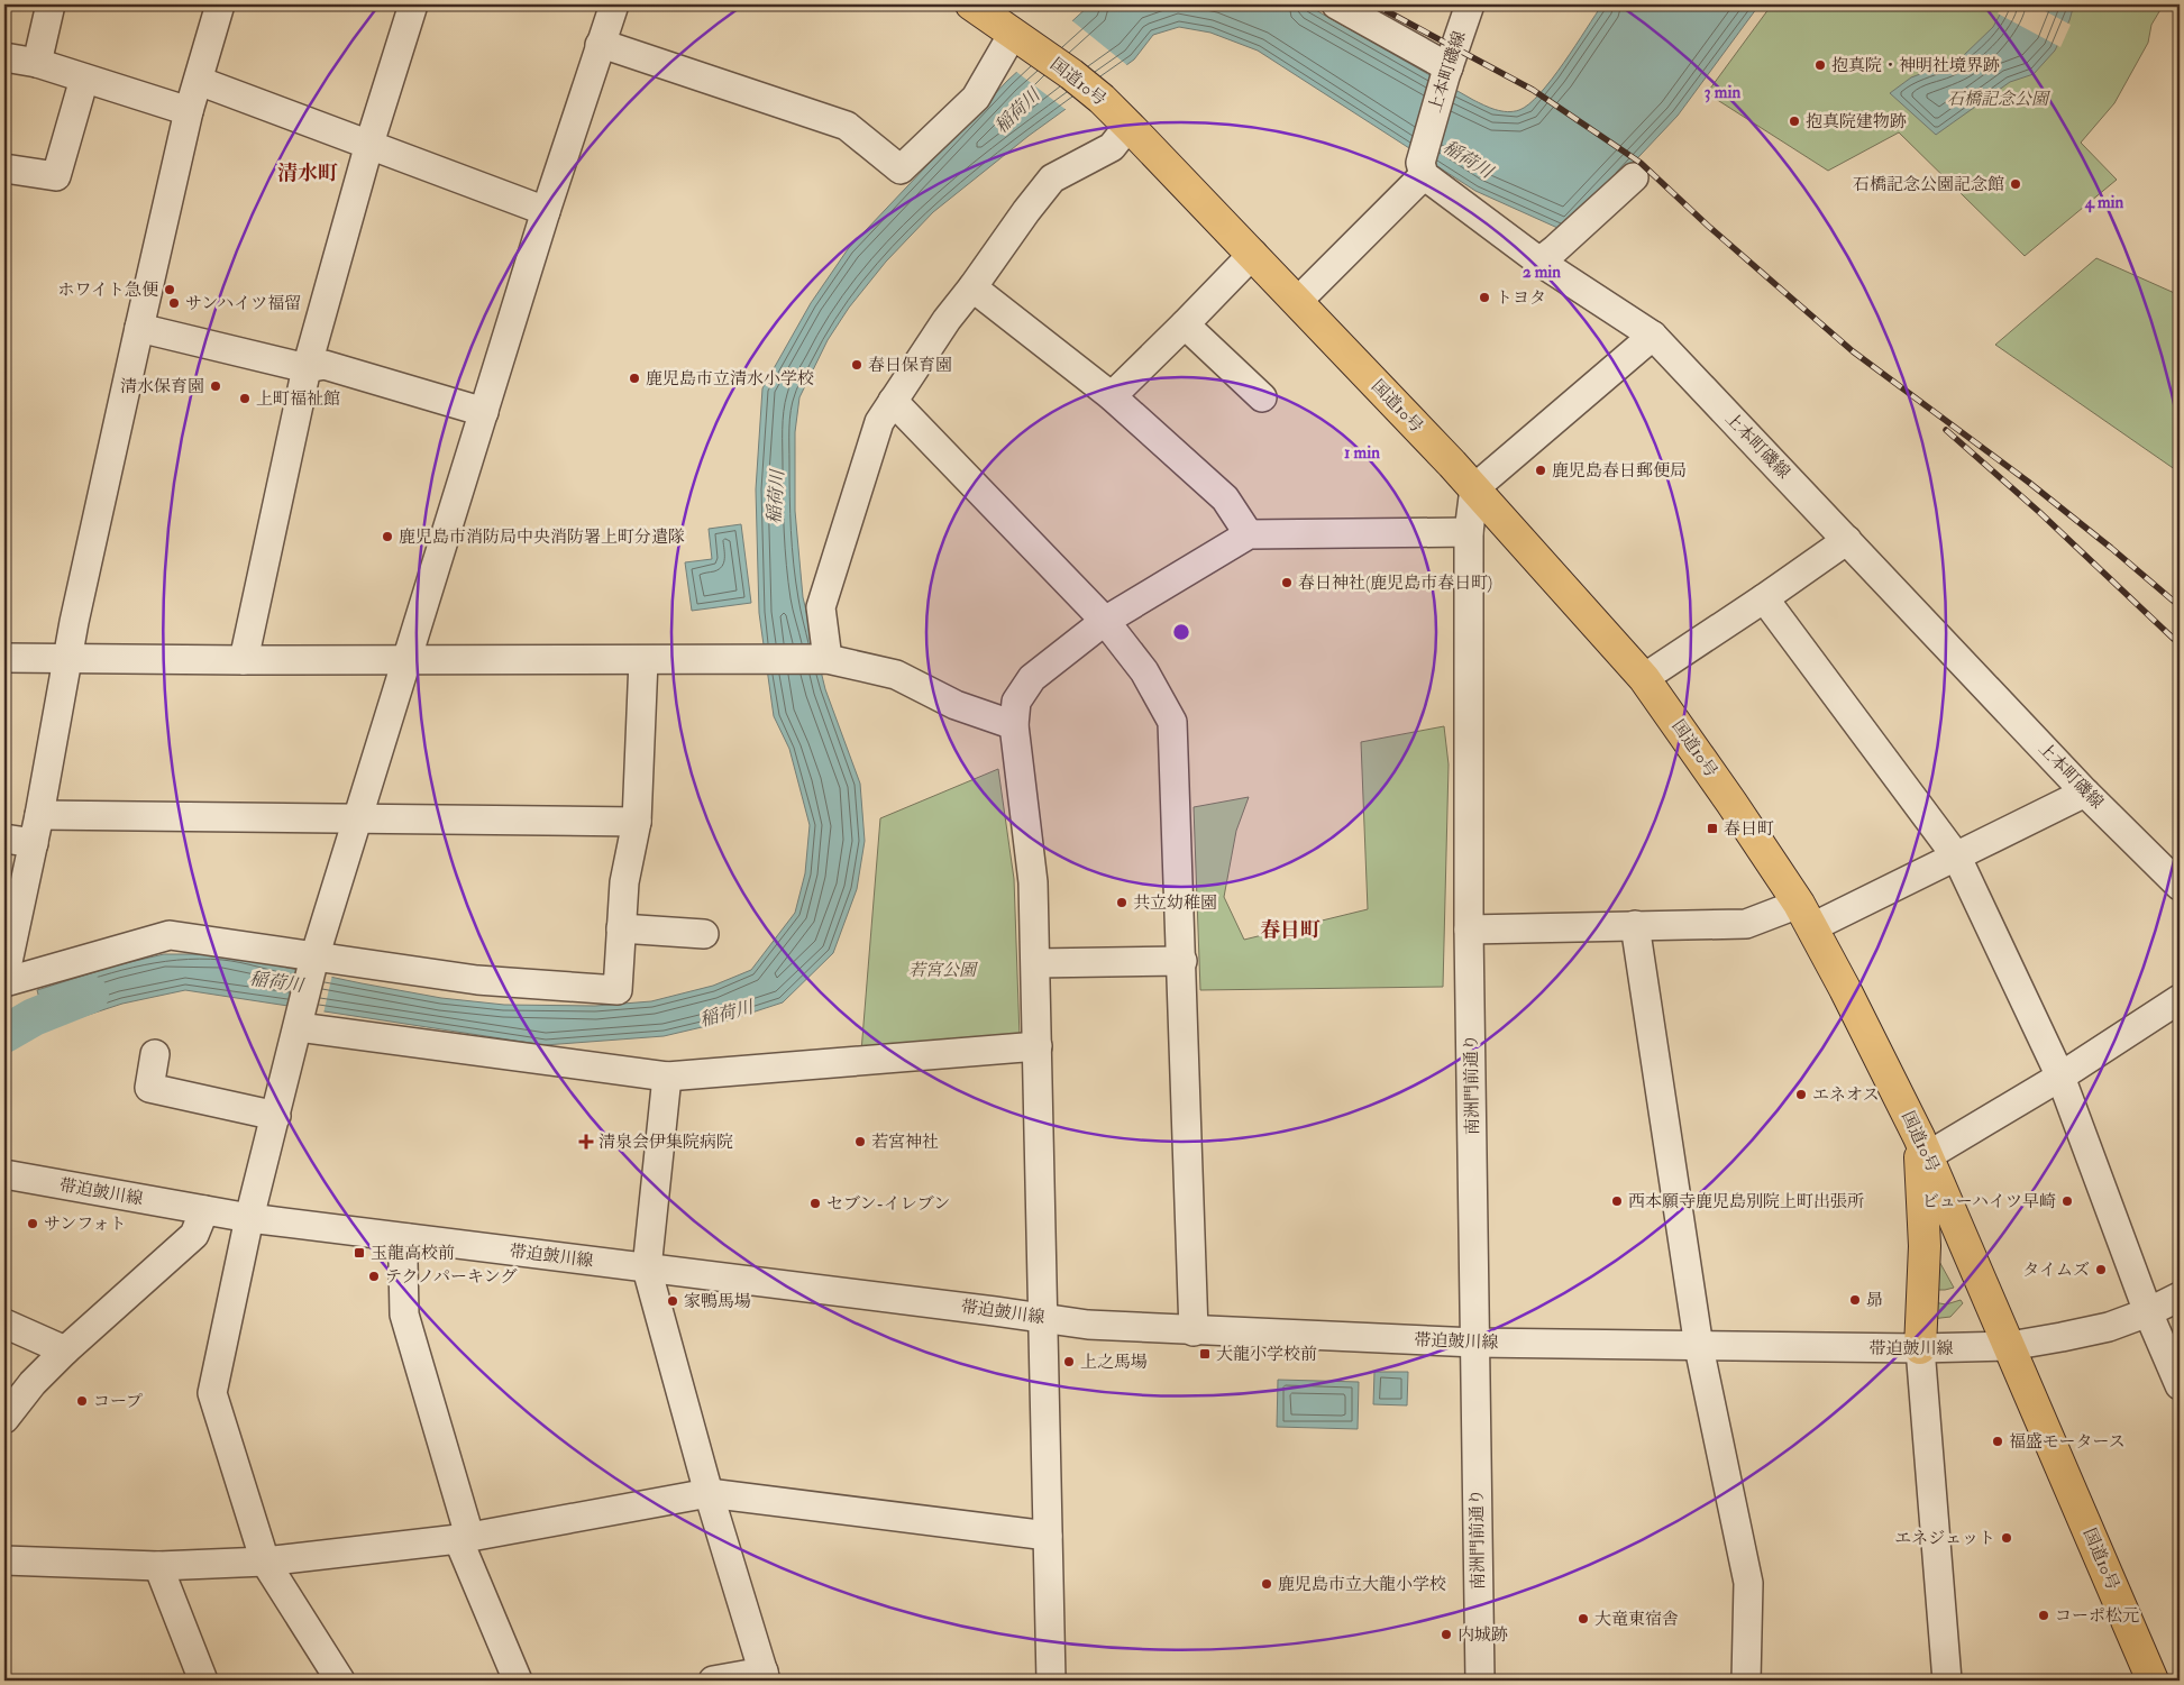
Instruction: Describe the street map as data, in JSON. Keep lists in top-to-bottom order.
{
  "streets": {
    "highway": ["国道10号"],
    "street": ["上本町磯線", "南洲門前通り", "帯迫皷川線"]
  },
  "crossings": [
    ["国道10号", "南洲門前通り"],
    ["国道10号", "帯迫皷川線"],
    ["南洲門前通り", "帯迫皷川線"]
  ],
  "districts": ["清水町", "春日町"],
  "water": ["稲荷川"],
  "parks": ["石橋記念公園", "若宮公園"],
  "places": {
    "other": [
      "抱真院・神明社境界跡",
      "抱真院建物跡",
      "石橋記念公園記念館",
      "ホワイト急便",
      "トヨタ",
      "サンハイツ福留",
      "春日保育園",
      "鹿児島市立清水小学校",
      "清水保育園",
      "上町福祉館",
      "鹿児島春日郵便局",
      "鹿児島市消防局中央消防署上町分遣隊",
      "春日神社(鹿児島市春日町)",
      "共立幼稚園",
      "エネオス",
      "若宮神社",
      "西本願寺鹿児島別院上町出張所",
      "ビューハイツ早崎",
      "セブン-イレブン",
      "サンフォト",
      "タイムズ",
      "テクノパーキング",
      "昴",
      "家鴨馬場",
      "上之馬場",
      "コープ",
      "福盛モータース",
      "エネジェット",
      "鹿児島市立大龍小学校",
      "コーポ松元",
      "大竜東宿舎",
      "内城跡"
    ],
    "transit": ["春日町", "玉龍高校前", "大龍小学校前"],
    "health": ["清泉会伊集院病院"]
  },
  "rings": [
    "3 min",
    "4 min",
    "2 min",
    "1 min"
  ]
}
